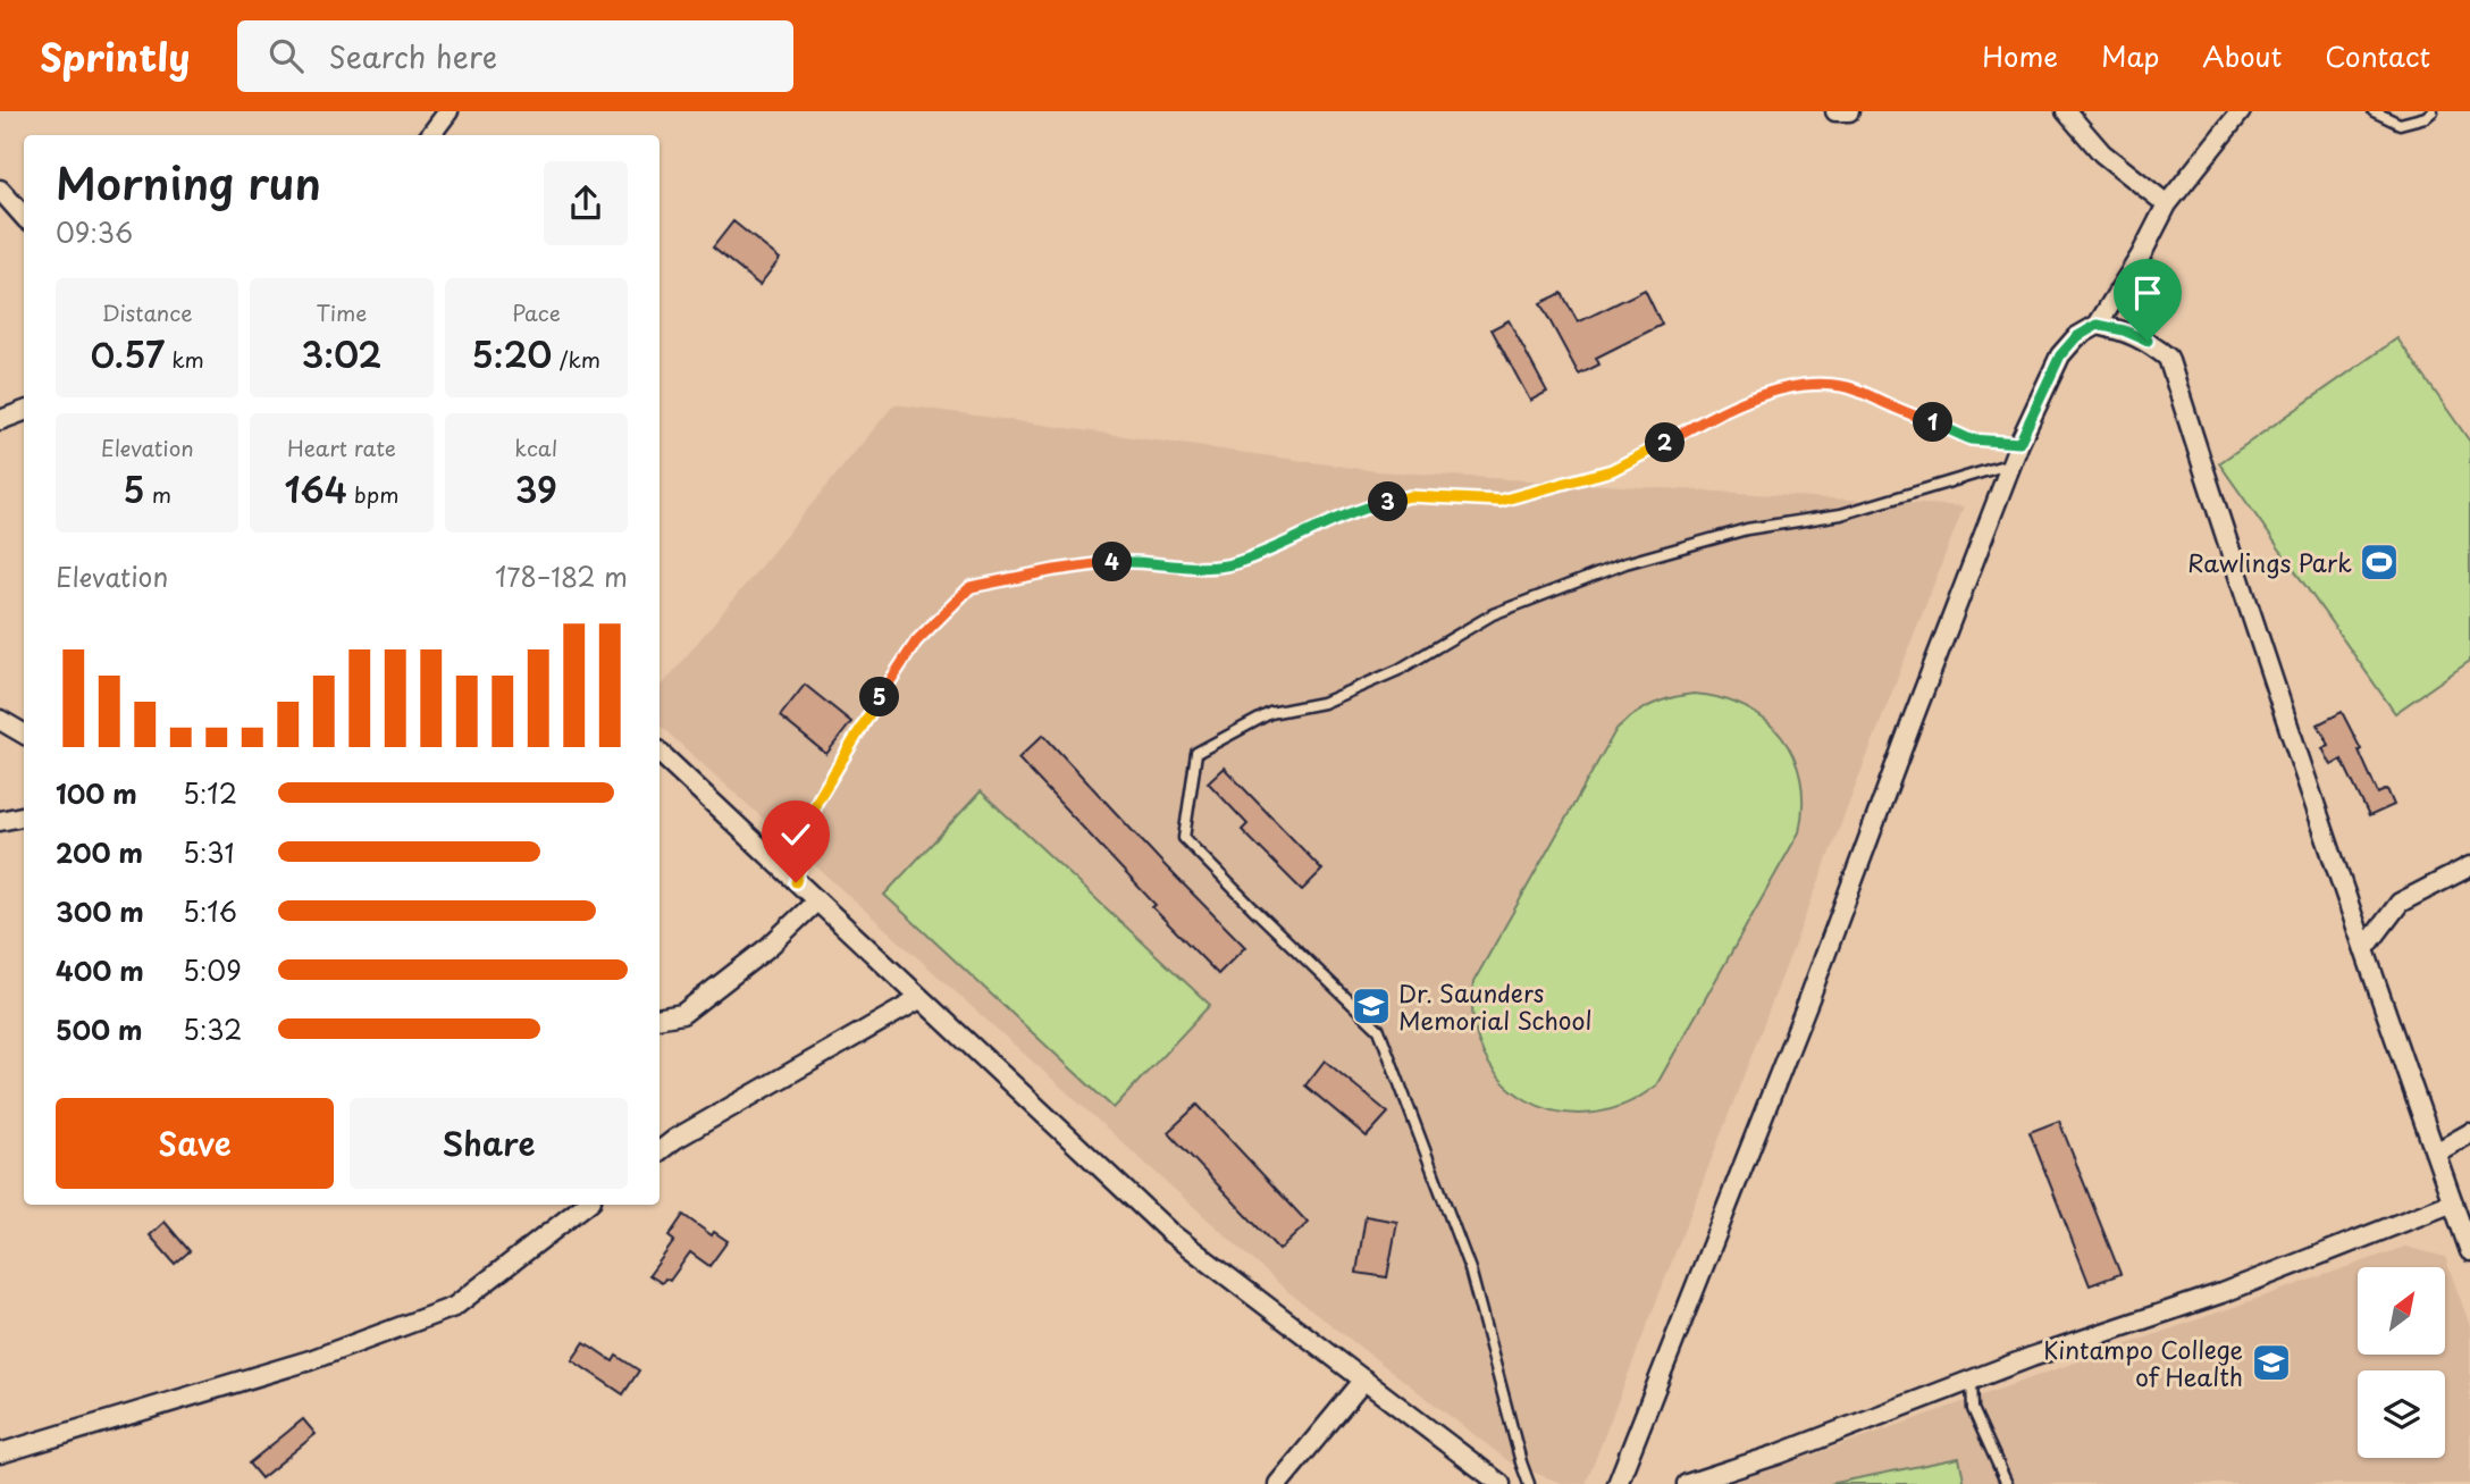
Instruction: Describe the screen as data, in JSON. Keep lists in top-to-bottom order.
{
  "places": {
    "sports": ["Rawlings Park"],
    "school or university": ["Dr. Saunders Memorial School", "Kintampo College of Health"]
  },
  "north": "top right",
  "page": {
    "header": "Sprintly",
    "search": "Search here",
    "nav": [
      "Home",
      "Map",
      "About",
      "Contact"
    ],
    "heading": ["Morning run", "09:36"],
    "stats": [
      ["Distance", "0.57 km"],
      ["Time", "3:02"],
      ["Pace", "5:20 /km"],
      ["Elevation", "5 m"],
      ["Heart rate", "164 bpm"],
      ["kcal", "39"]
    ],
    "pins": [
      "1",
      "2",
      "3",
      "4",
      "5"
    ],
    "chart": ["Elevation", "178–182 m"],
    "list": [
      {
        "name": "100 m",
        "note": "5:12"
      },
      {
        "name": "200 m",
        "note": "5:31"
      },
      {
        "name": "300 m",
        "note": "5:16"
      },
      {
        "name": "400 m",
        "note": "5:09"
      },
      {
        "name": "500 m",
        "note": "5:32"
      }
    ],
    "buttons": ["Save", "Share"]
  }
}
